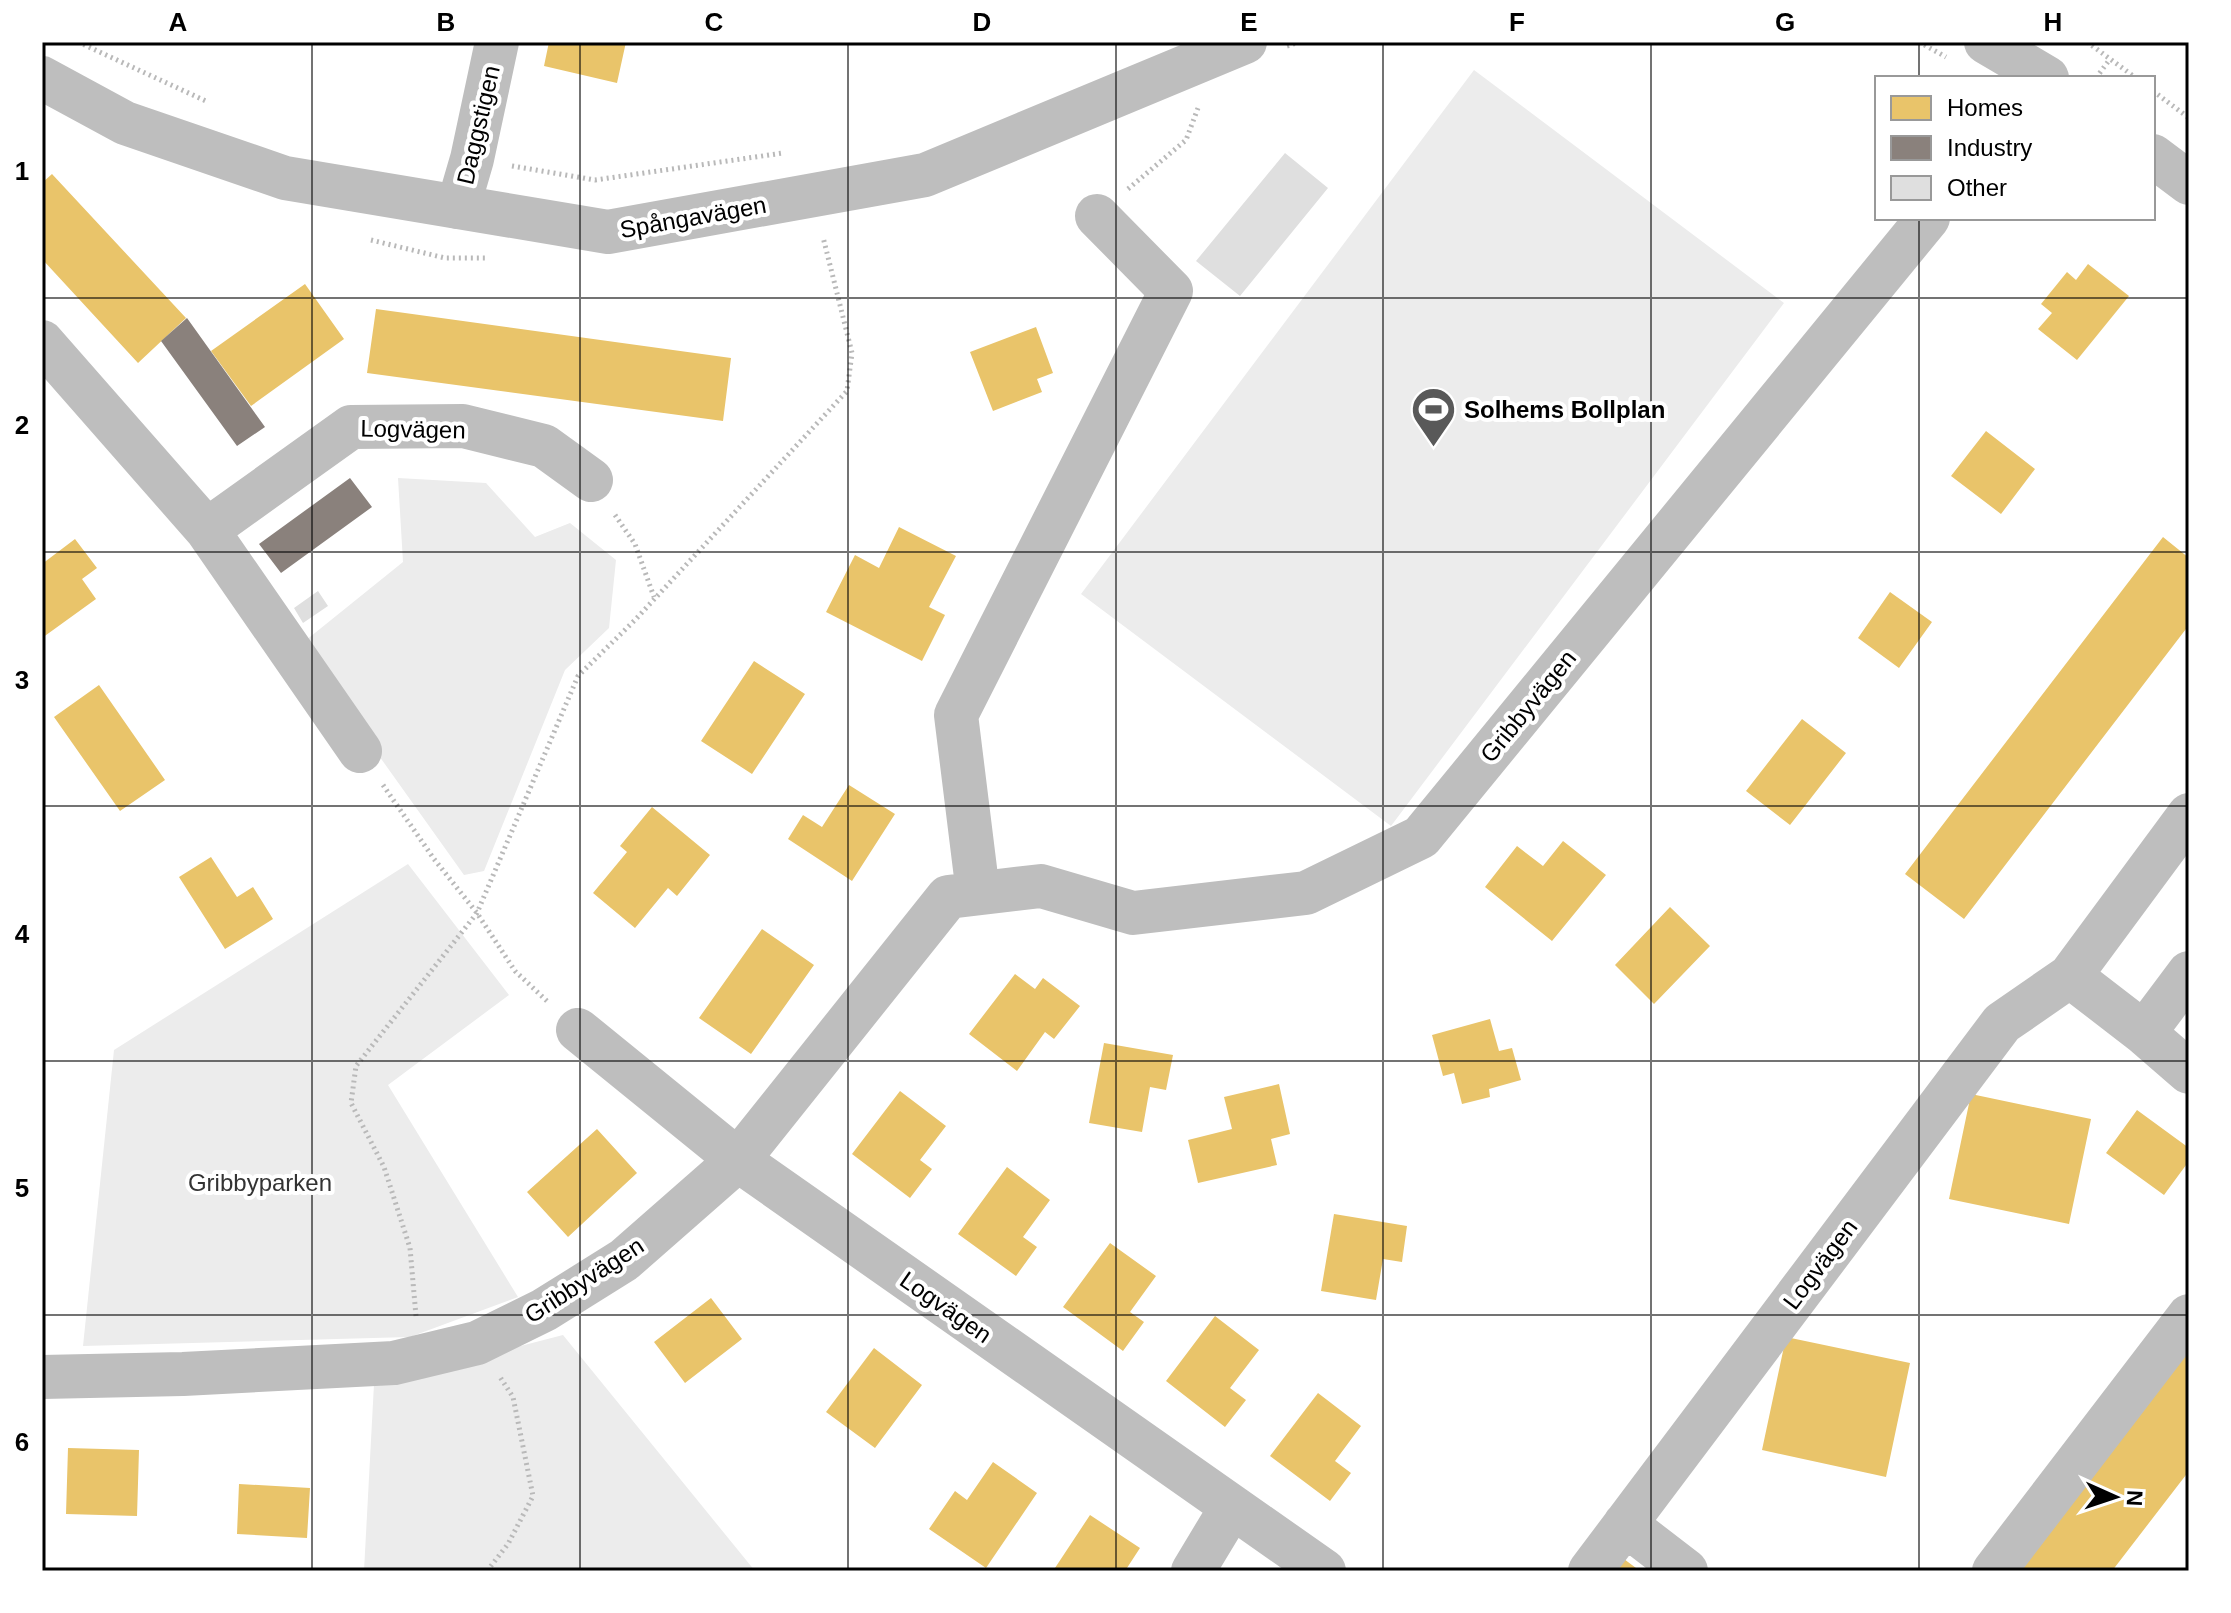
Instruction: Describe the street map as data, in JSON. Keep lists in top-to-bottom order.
{
  "streets": {
    "street": [
      "Daggstigen",
      "Spångavägen",
      "Logvägen",
      "Gribbyvägen"
    ]
  },
  "crossings": [
    ["Daggstigen", "Spångavägen"],
    ["Logvägen", "Gribbyvägen"]
  ],
  "parks": ["Gribbyparken"],
  "places": {
    "sports": ["Solhems Bollplan"]
  },
  "legend": ["Homes", "Industry", "Other"],
  "north": "right",
  "grid": {
    "columns": [
      "A",
      "B",
      "C",
      "D",
      "E",
      "F",
      "G",
      "H"
    ],
    "rows": [
      "1",
      "2",
      "3",
      "4",
      "5",
      "6"
    ]
  }
}
